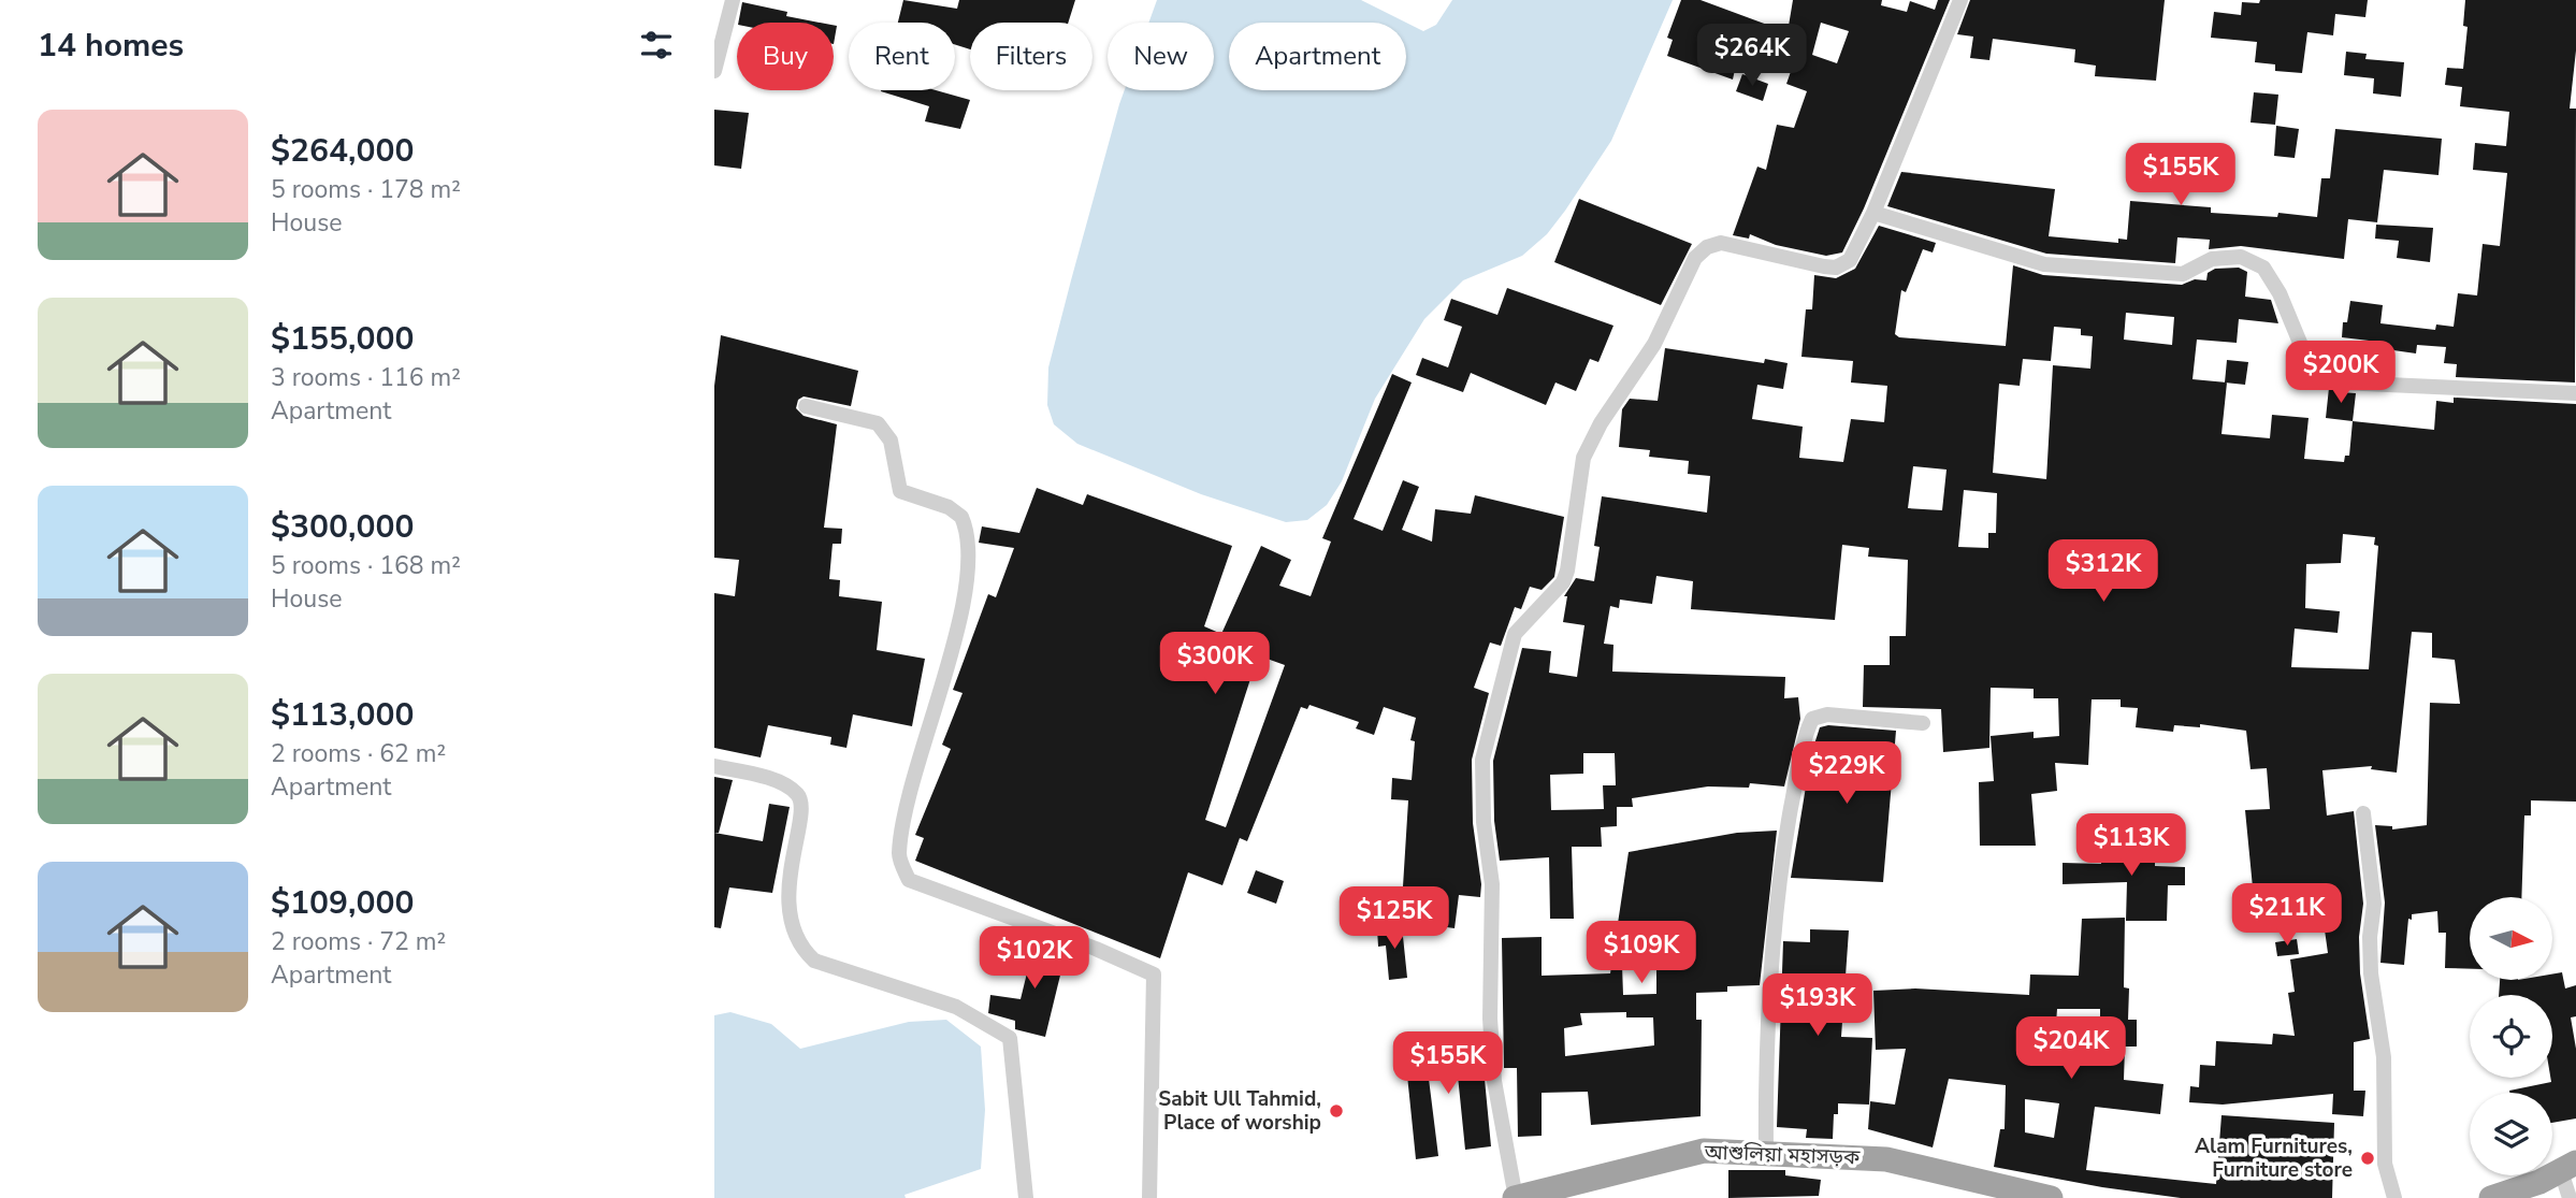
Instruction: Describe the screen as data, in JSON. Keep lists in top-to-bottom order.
{
  "streets": {
    "highway": ["আশুলিয়া মহাসড়ক"]
  },
  "places": ["Sabit Ull Tahmid, Place of worship", "Alam Furnitures, Furniture store"],
  "north": "right",
  "page": {
    "heading": "14 homes",
    "chip": [
      "Buy",
      "Rent",
      "Filters",
      "New",
      "Apartment"
    ],
    "price": [
      "$264K",
      "$155K",
      "$200K",
      "$312K",
      "$300K",
      "$229K",
      "$113K",
      "$211K",
      "$125K",
      "$109K",
      "$102K",
      "$193K",
      "$204K",
      "$155K"
    ],
    "list": [
      {
        "name": "$264,000",
        "note": "5 rooms · 178 m² · House"
      },
      {
        "name": "$155,000",
        "note": "3 rooms · 116 m² · Apartment"
      },
      {
        "name": "$300,000",
        "note": "5 rooms · 168 m² · House"
      },
      {
        "name": "$113,000",
        "note": "2 rooms · 62 m² · Apartment"
      },
      {
        "name": "$109,000",
        "note": "2 rooms · 72 m² · Apartment"
      }
    ]
  }
}
